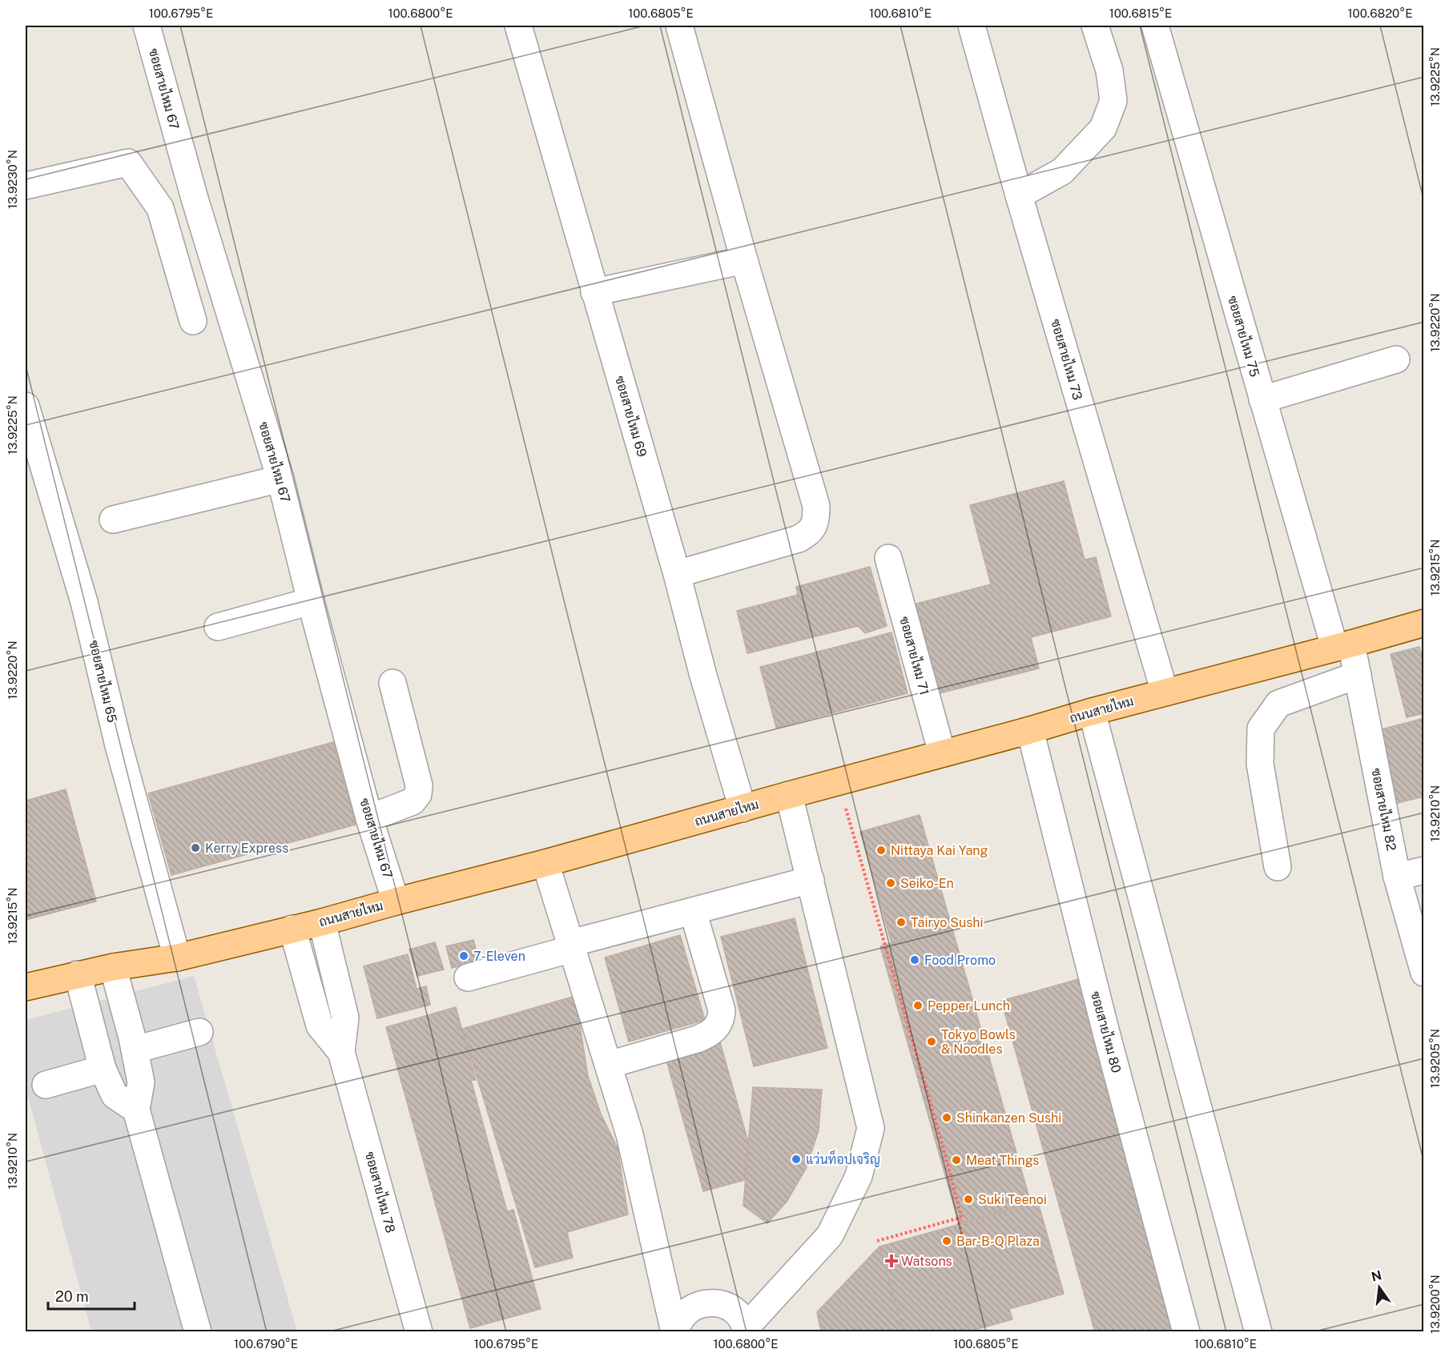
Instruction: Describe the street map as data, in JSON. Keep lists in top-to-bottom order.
{
  "streets": {
    "main road": ["ถนนสายไหม"],
    "street": [
      "ซอยสายไหม 67",
      "ซอยสายไหม 75",
      "ซอยสายไหม 73",
      "ซอยสายไหม 69",
      "ซอยสายไหม 71",
      "ซอยสายไหม 65",
      "ซอยสายไหม 82",
      "ซอยสายไหม 80",
      "ซอยสายไหม 78"
    ]
  },
  "crossings": [
    ["ซอยสายไหม 67", "ถนนสายไหม"],
    ["ซอยสายไหม 75", "ถนนสายไหม"],
    ["ซอยสายไหม 75", "ซอยสายไหม 82"],
    ["ซอยสายไหม 73", "ถนนสายไหม"],
    ["ซอยสายไหม 69", "ถนนสายไหม"],
    ["ซอยสายไหม 71", "ถนนสายไหม"],
    ["ซอยสายไหม 65", "ถนนสายไหม"],
    ["ถนนสายไหม", "ซอยสายไหม 82"],
    ["ถนนสายไหม", "ซอยสายไหม 80"],
    ["ถนนสายไหม", "ซอยสายไหม 78"]
  ],
  "places": {
    "other": [
      "Kerry Express",
      "Nittaya Kai Yang",
      "Seiko-En",
      "Tairyo Sushi",
      "7-Eleven",
      "Food Promo",
      "Pepper Lunch",
      "Tokyo Bowls & Noodles",
      "Shinkanzen Sushi",
      "แว่นท็อปเจริญ",
      "Meat Things",
      "Suki Teenoi",
      "Bar-B-Q Plaza"
    ],
    "health": ["Watsons"]
  },
  "scale_bar": "20 m",
  "north": "top",
  "coordinates": [
    "100.6795°E",
    "100.6800°E",
    "100.6805°E",
    "100.6810°E",
    "100.6815°E",
    "100.6820°E",
    "13.9225°N",
    "13.9230°N",
    "13.9220°N",
    "13.9215°N",
    "13.9210°N",
    "13.9205°N",
    "13.9200°N",
    "100.6790°E"
  ]
}
